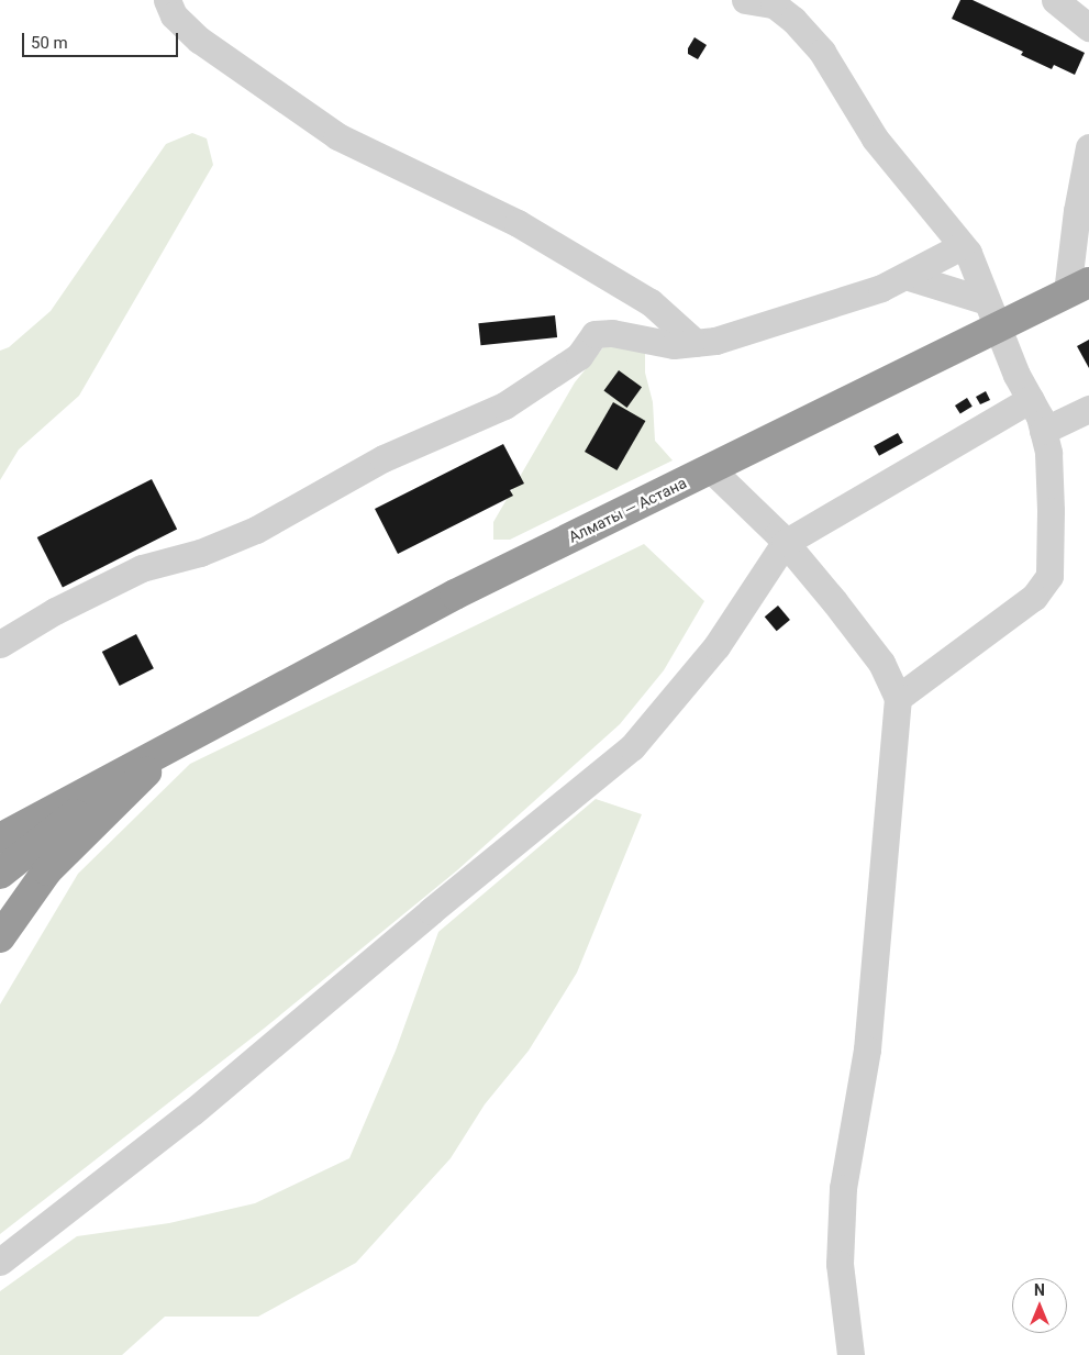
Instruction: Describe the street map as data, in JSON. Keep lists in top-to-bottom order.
{
  "streets": {
    "highway": ["Алматы — Астана"]
  },
  "scale_bar": "50 m",
  "north": "top"
}
